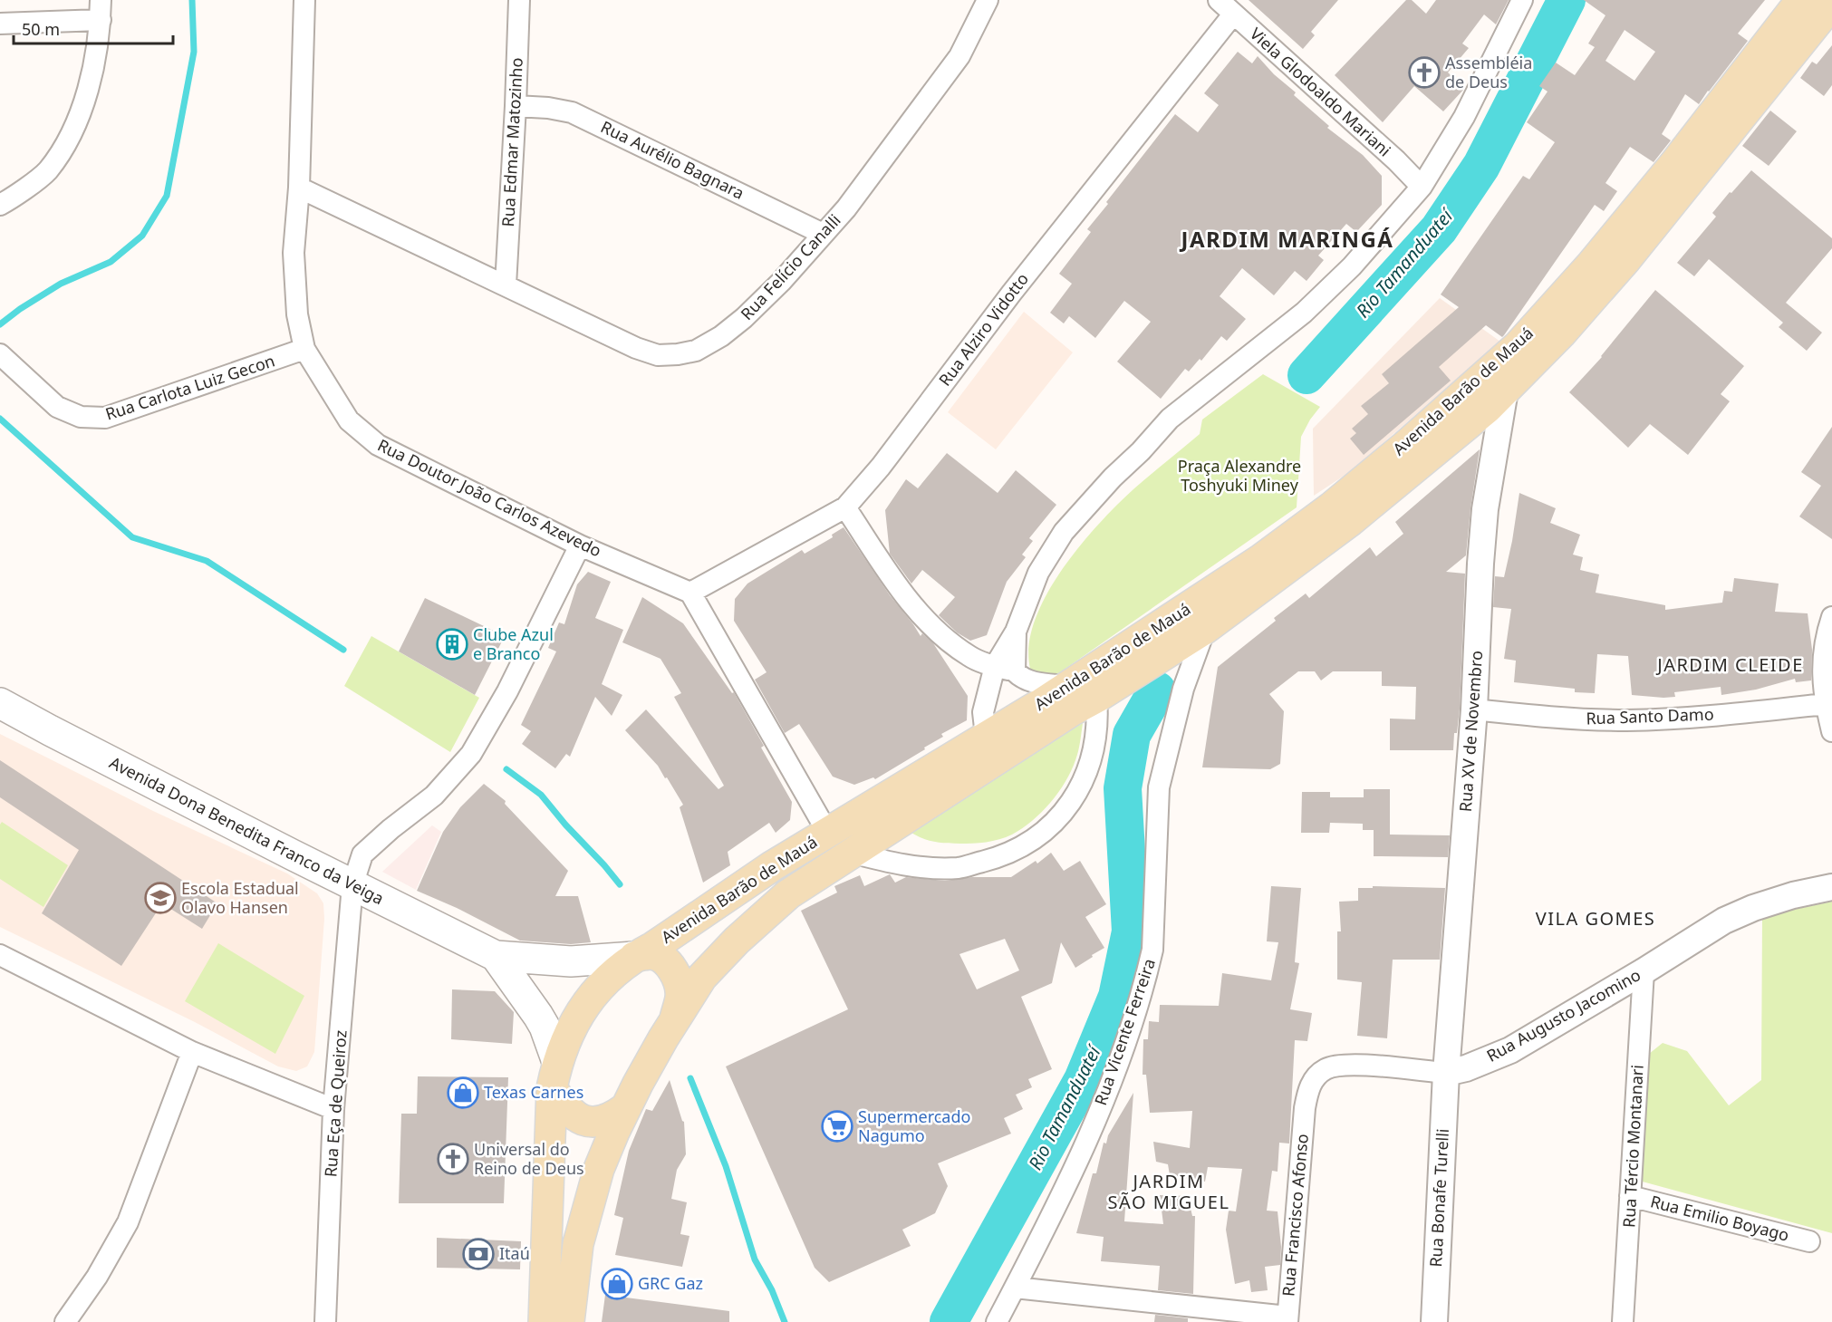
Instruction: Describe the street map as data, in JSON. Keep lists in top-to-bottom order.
{
  "streets": {
    "main road": ["Avenida Barão de Mauá", "Avenida Dona Benedita Franco da Veiga"],
    "street": [
      "Viela Glodoaldo Mariani",
      "Rua Edmar Matozinho",
      "Rua Aurélio Bagnara",
      "Rua Felício Canalli",
      "Rua Alziro Vidotto",
      "Rua Carlota Luiz Gecon",
      "Rua Doutor João Carlos Azevedo",
      "Rua Santo Damo",
      "Rua XV de Novembro",
      "Rua Augusto Jacomino",
      "Rua Vicente Ferreira",
      "Rua Eça de Queiroz",
      "Rua Tércio Montanari",
      "Rua Bonafe Turelli",
      "Rua Francisco Afonso",
      "Rua Emilio Boyago"
    ]
  },
  "crossings": [
    ["Viela Glodoaldo Mariani", "Rua Alziro Vidotto"],
    ["Rua Edmar Matozinho", "Rua Aurélio Bagnara"],
    ["Rua Edmar Matozinho", "Rua Felício Canalli"],
    ["Rua Aurélio Bagnara", "Rua Felício Canalli"],
    ["Rua Felício Canalli", "Rua Doutor João Carlos Azevedo"],
    ["Rua Alziro Vidotto", "Rua Doutor João Carlos Azevedo"],
    ["Rua Carlota Luiz Gecon", "Rua Doutor João Carlos Azevedo"],
    ["Avenida Barão de Mauá", "Rua XV de Novembro"],
    ["Avenida Barão de Mauá", "Rua Vicente Ferreira"],
    ["Rua Doutor João Carlos Azevedo", "Rua Eça de Queiroz"],
    ["Rua Santo Damo", "Rua XV de Novembro"],
    ["Rua XV de Novembro", "Rua Augusto Jacomino"],
    ["Rua XV de Novembro", "Rua Bonafe Turelli"],
    ["Avenida Dona Benedita Franco da Veiga", "Rua Eça de Queiroz"],
    ["Rua Augusto Jacomino", "Rua Tércio Montanari"],
    ["Rua Augusto Jacomino", "Rua Bonafe Turelli"],
    ["Rua Augusto Jacomino", "Rua Francisco Afonso"],
    ["Rua Tércio Montanari", "Rua Emilio Boyago"]
  ],
  "districts": [
    "JARDIM MARINGÁ",
    "JARDIM CLEIDE",
    "VILA GOMES",
    "JARDIM SÃO MIGUEL"
  ],
  "water": ["Rio Tamanduateí"],
  "parks": ["Praça Alexandre Toshyuki Miney"],
  "places": {
    "church": ["Assembléia de Deus", "Universal do Reino de Deus"],
    "building": ["Clube Azul e Branco"],
    "school or university": ["Escola Estadual Olavo Hansen"],
    "shop": ["Texas Carnes", "GRC Gaz"],
    "supermarket": ["Supermercado Nagumo"],
    "bank": ["Itaú"]
  },
  "scale_bar": "50 m"
}
